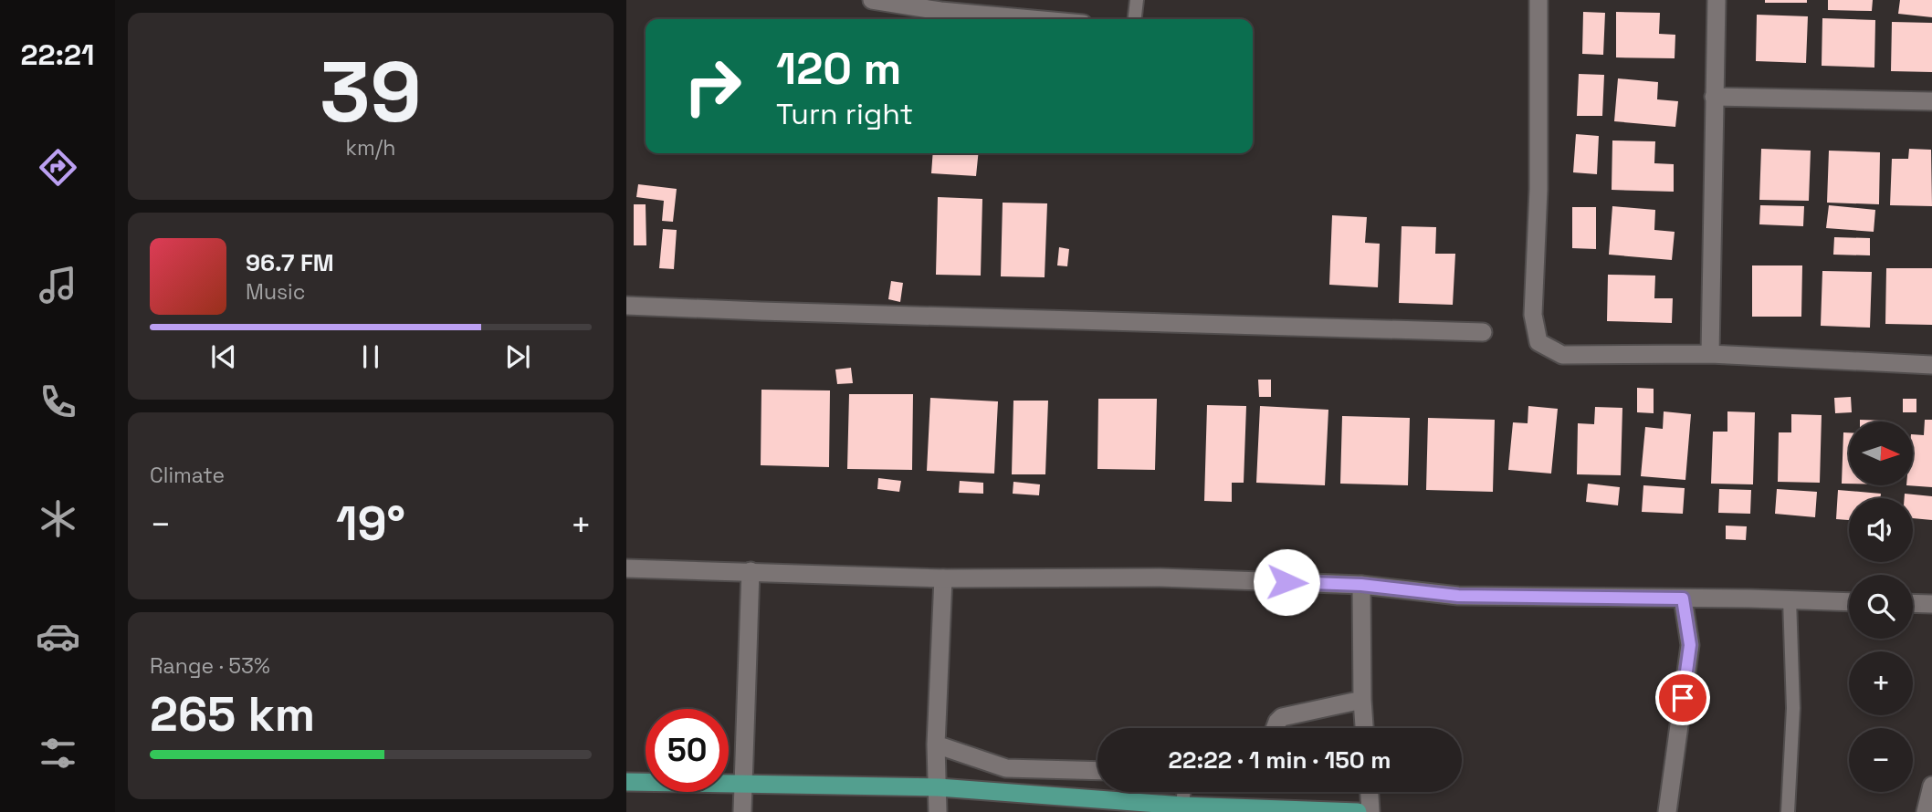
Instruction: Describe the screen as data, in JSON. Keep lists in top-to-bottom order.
{
  "north": "right",
  "page": {
    "tabs": "22:21",
    "tile": [
      ["39", "km/h"],
      "Climate",
      ["Range · 53%", "265 km"]
    ],
    "turn": ["120 m", "Turn right"],
    "song": ["96.7 FM", "Music"],
    "map_buttons": ["+", "−"],
    "heat": ["−", "19°", "+"],
    "limit": "50",
    "trip": "22:22 · 1 min · 150 m"
  }
}
